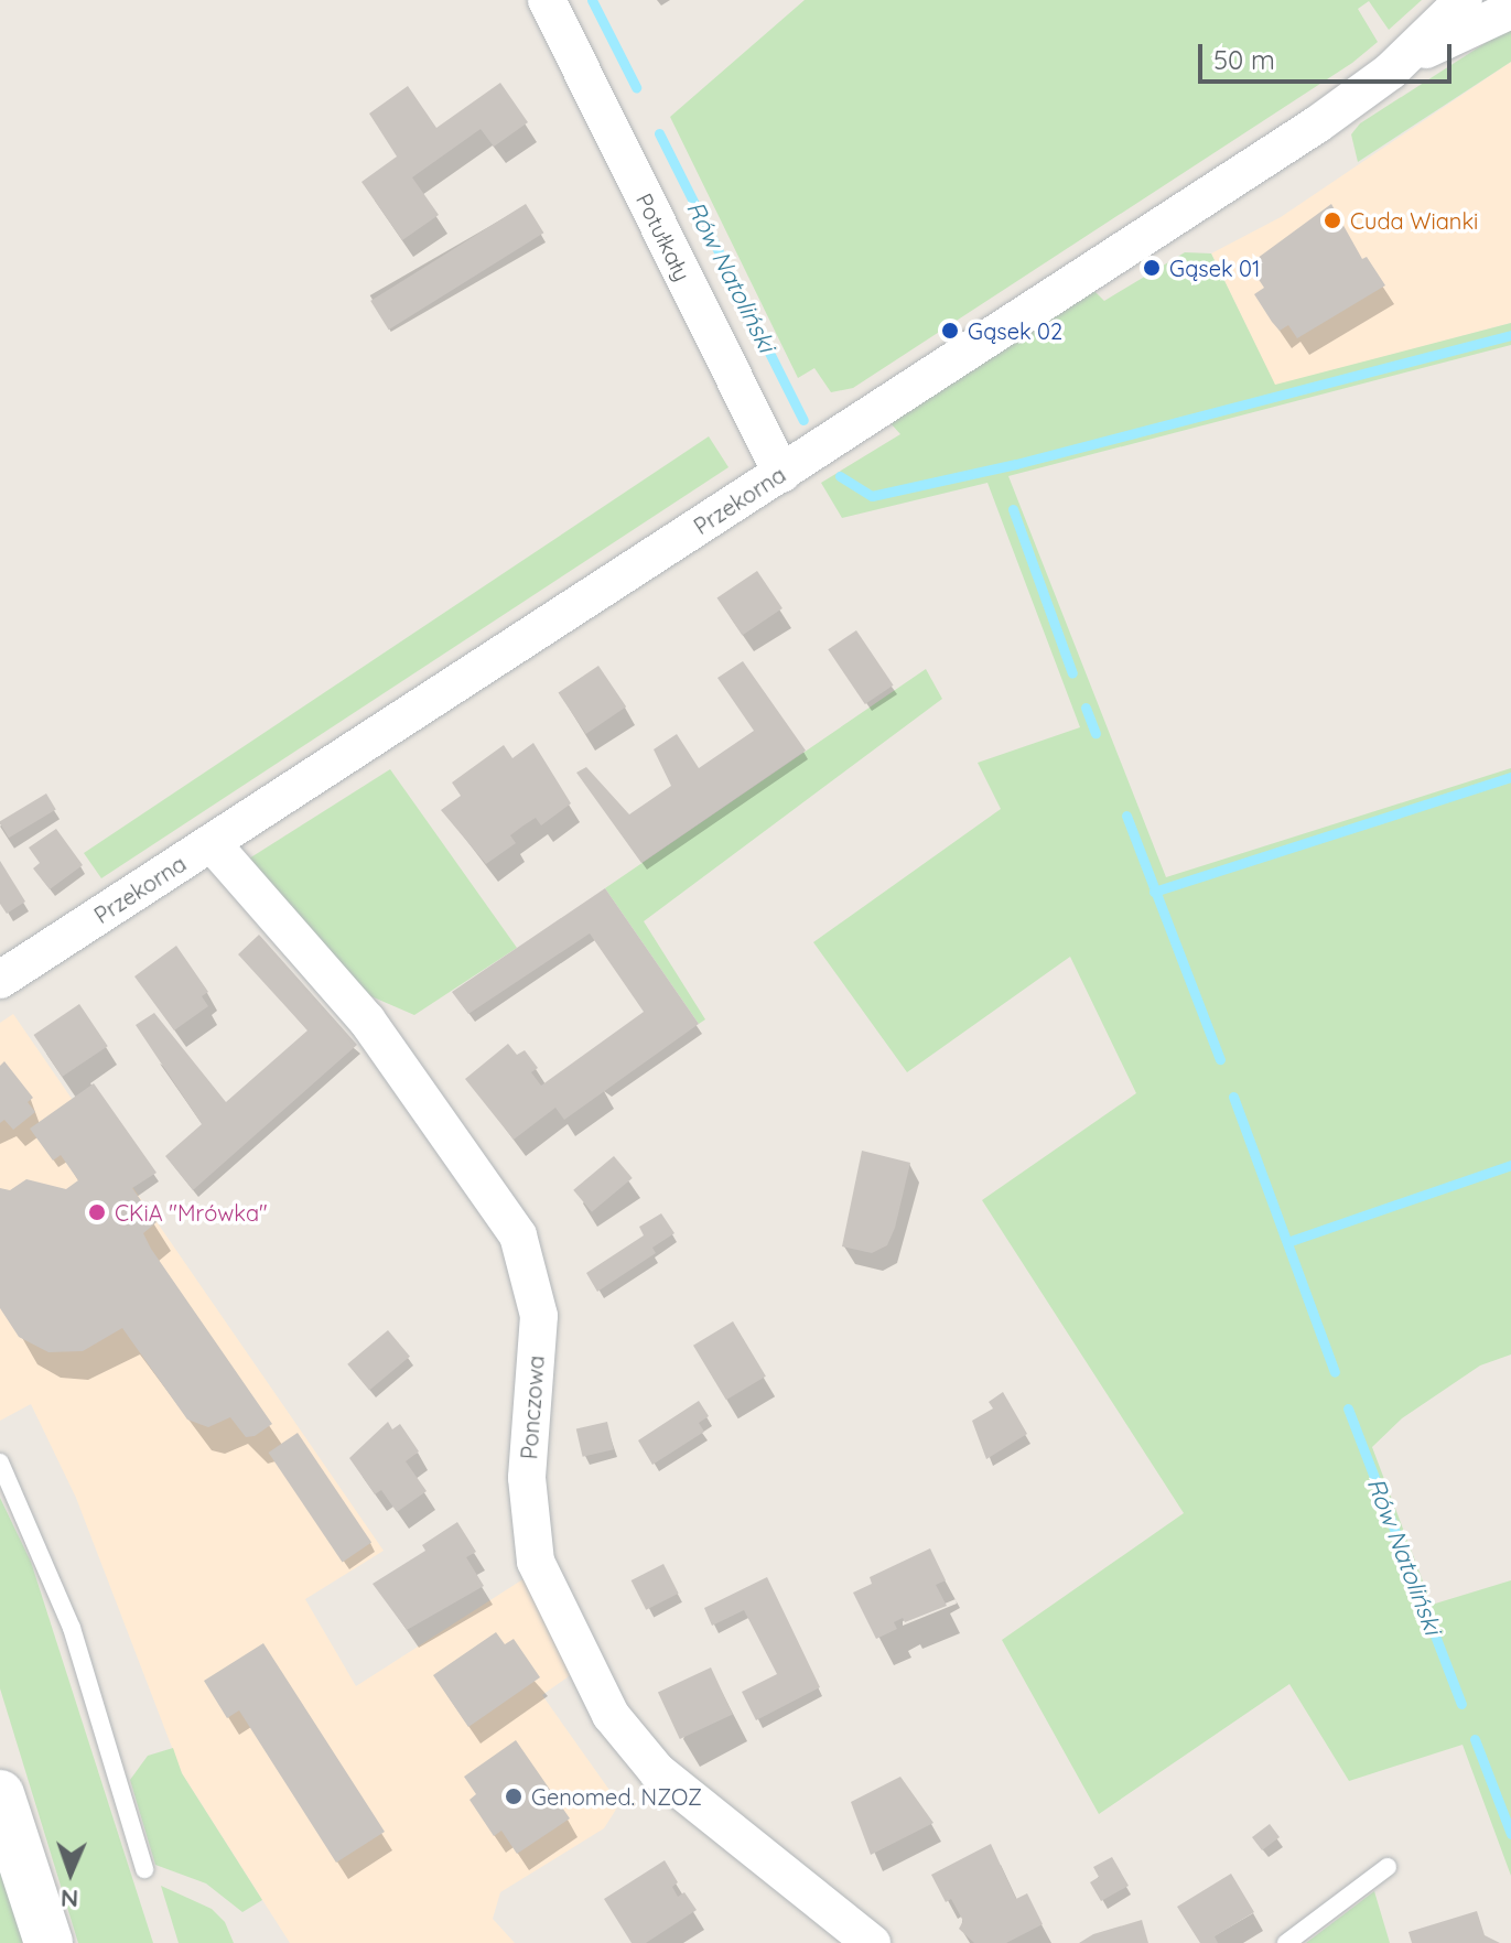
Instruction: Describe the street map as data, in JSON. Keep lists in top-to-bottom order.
{
  "streets": {
    "street": ["Potułkały", "Przekorna", "Ponczowa"]
  },
  "crossings": [
    ["Potułkały", "Przekorna"],
    ["Przekorna", "Ponczowa"]
  ],
  "water": ["Rów Natoliński"],
  "places": [
    "Cuda Wianki",
    "Gąsek 01",
    "Gąsek 02",
    "CKiA \"Mrówka\"",
    "Genomed. NZOZ"
  ],
  "scale_bar": "50 m",
  "north": "bottom"
}
